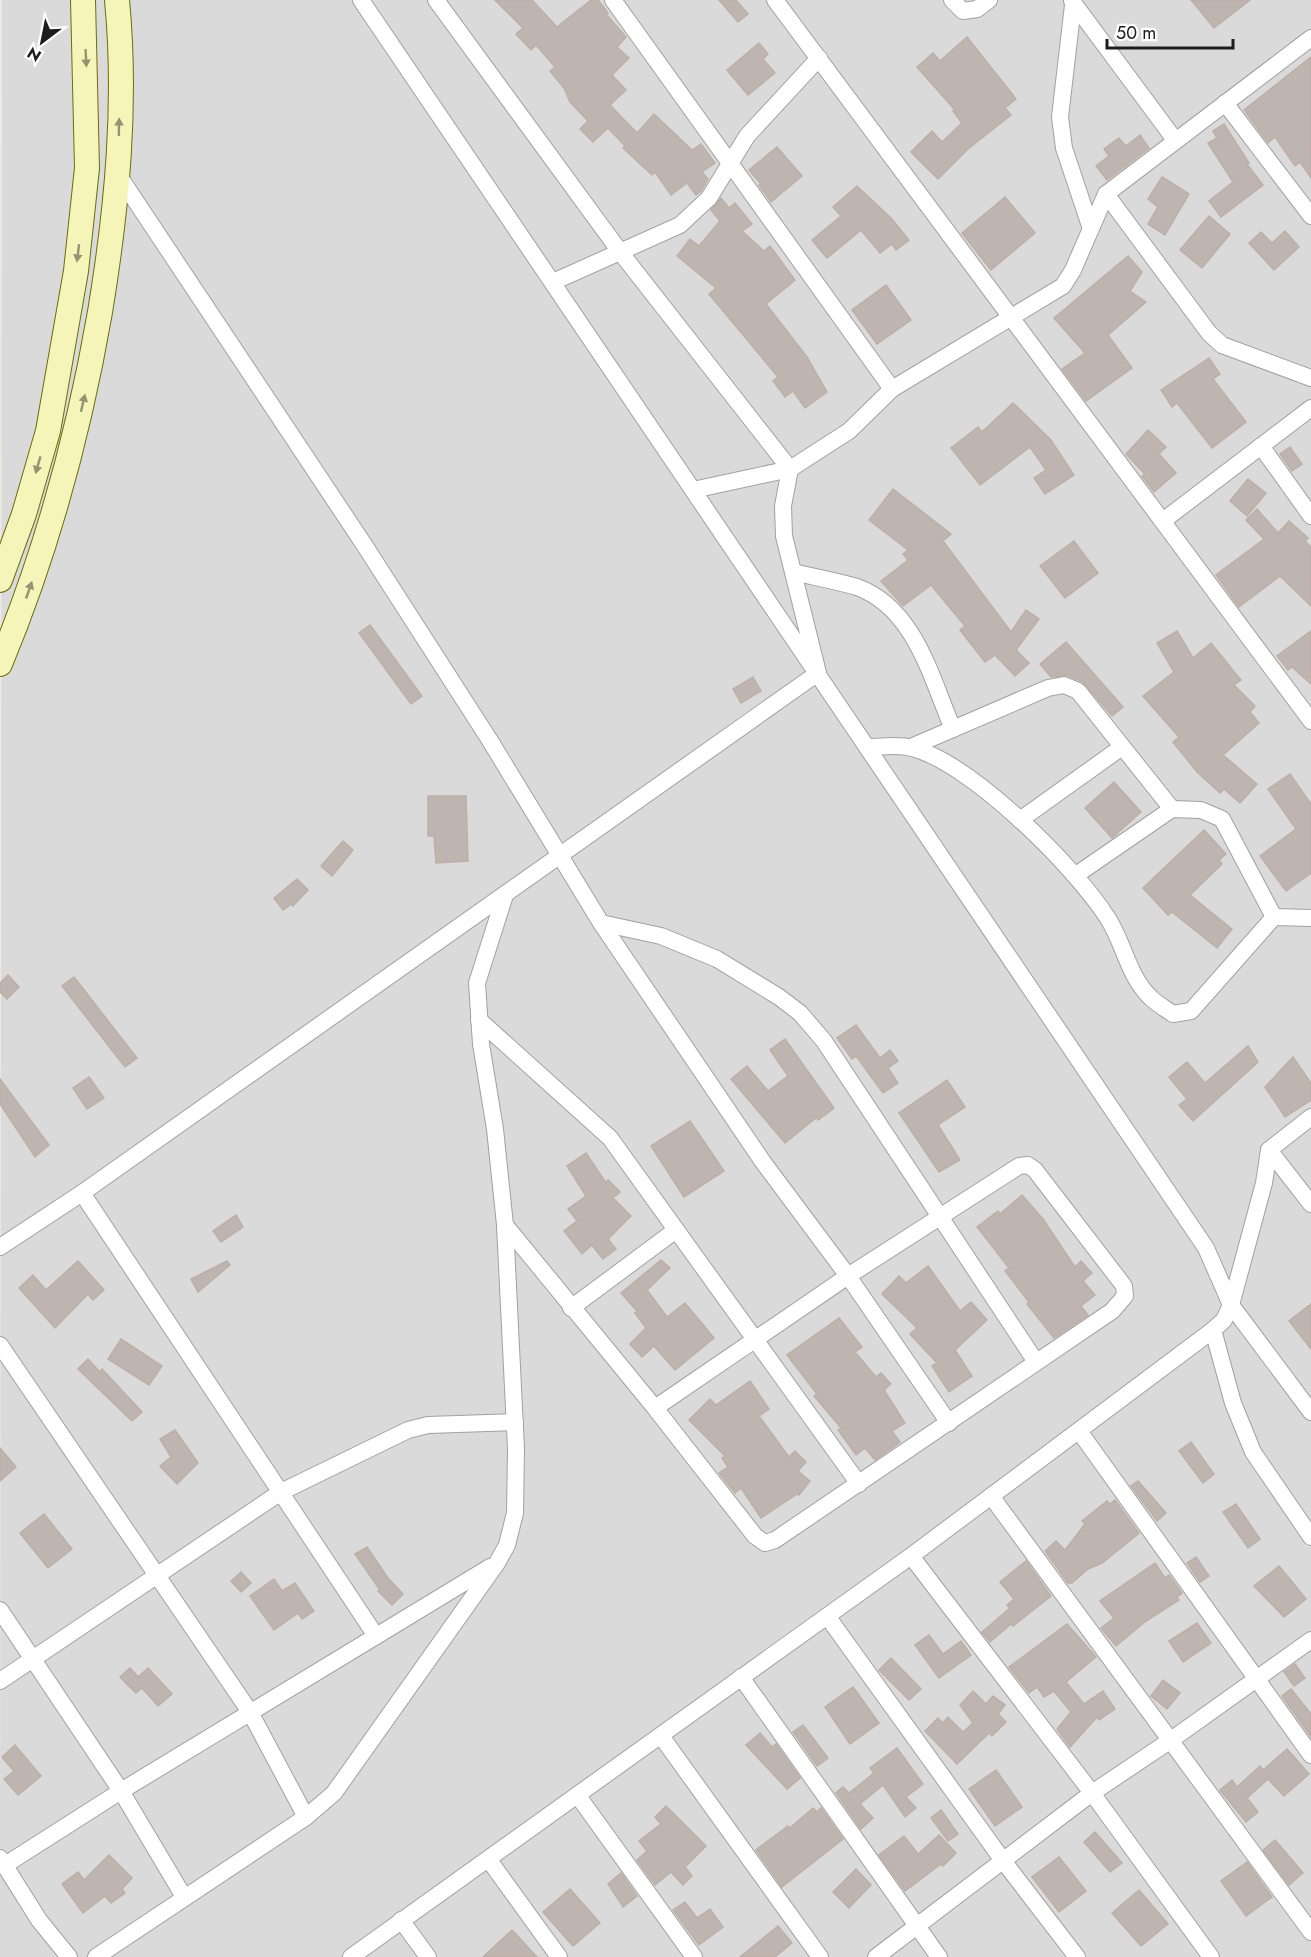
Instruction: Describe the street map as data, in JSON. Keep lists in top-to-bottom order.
{
  "scale_bar": "50 m",
  "north": "bottom left"
}
